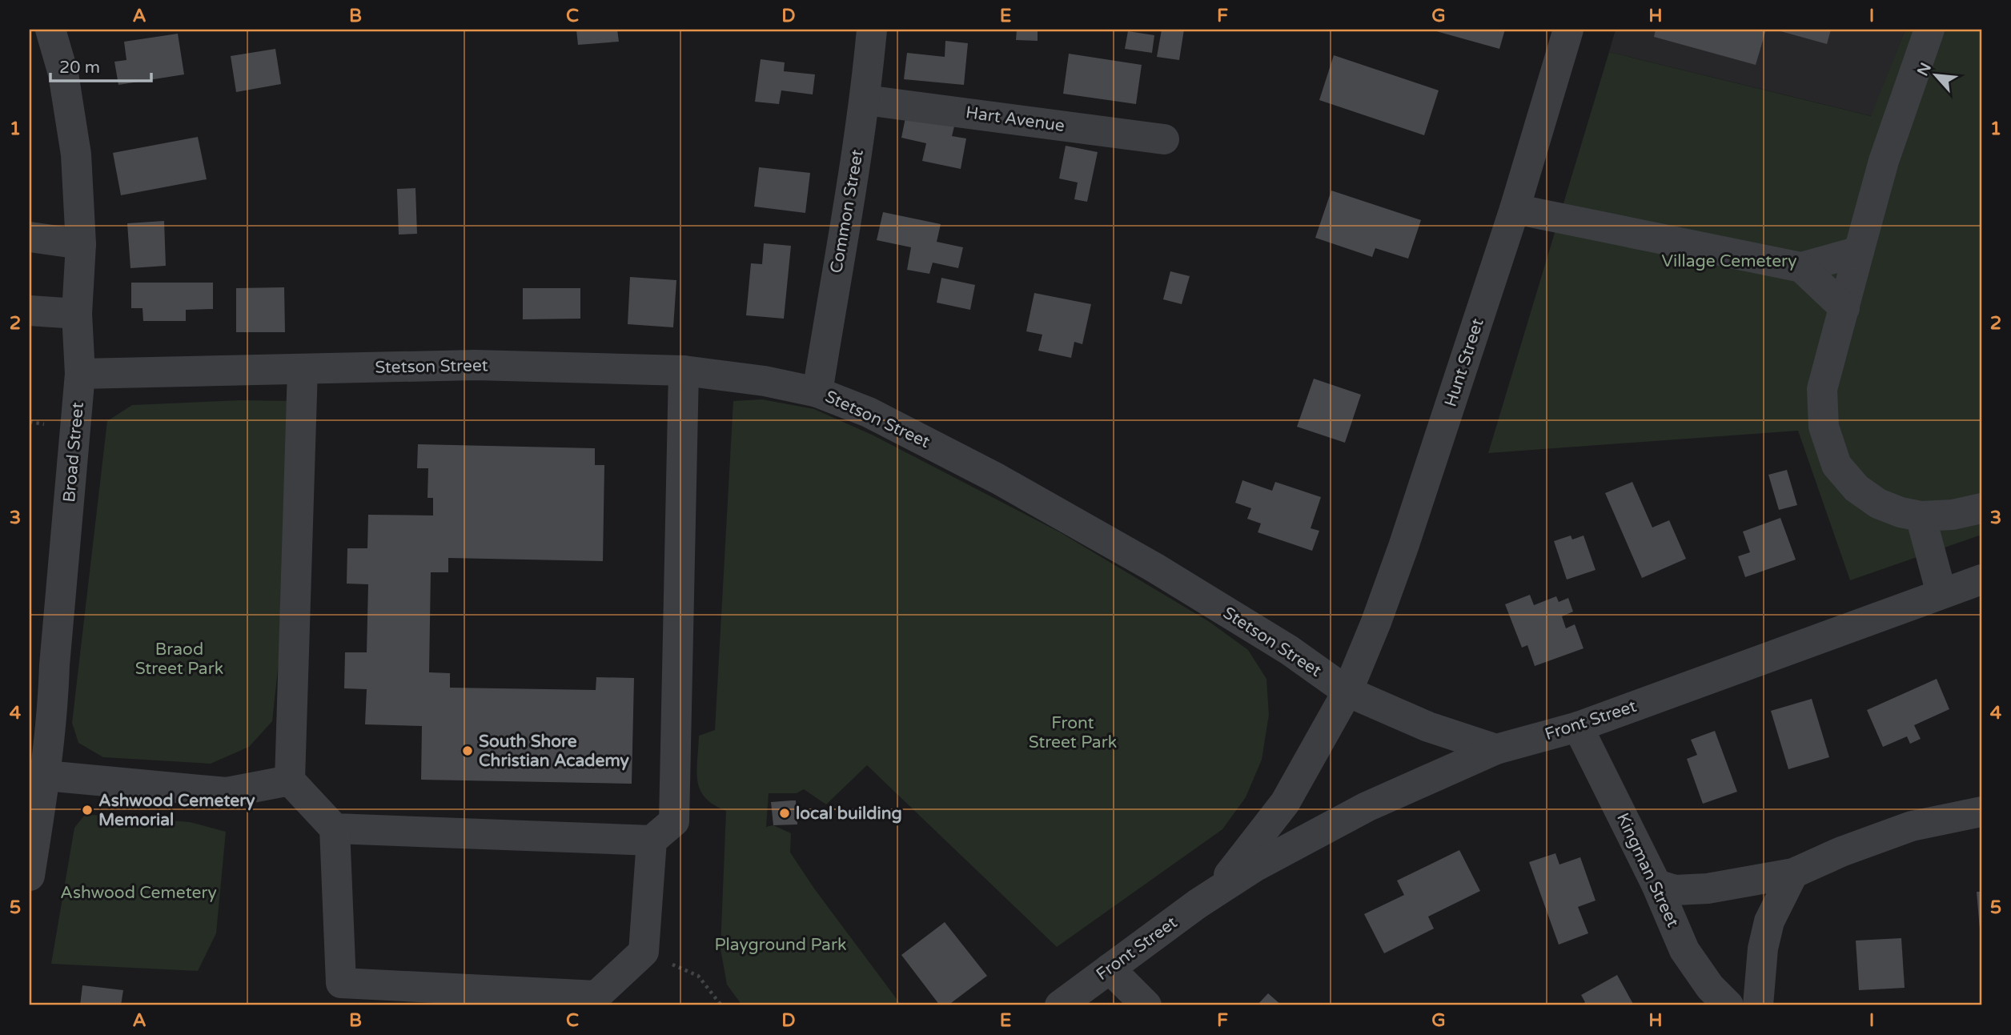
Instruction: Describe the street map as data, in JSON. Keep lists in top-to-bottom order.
{
  "streets": {
    "street": [
      "Hart Avenue",
      "Common Street",
      "Hunt Street",
      "Stetson Street",
      "Broad Street",
      "Front Street",
      "Kingman Street"
    ]
  },
  "crossings": [
    ["Hart Avenue", "Common Street"],
    ["Common Street", "Stetson Street"],
    ["Hunt Street", "Stetson Street"],
    ["Hunt Street", "Front Street"],
    ["Stetson Street", "Broad Street"],
    ["Stetson Street", "Front Street"],
    ["Front Street", "Kingman Street"]
  ],
  "parks": [
    "Village Cemetery",
    "Braod Street Park",
    "Front Street Park",
    "Ashwood Cemetery",
    "Playground Park"
  ],
  "places": ["South Shore Christian Academy", "Ashwood Cemetery Memorial", "local building"],
  "scale_bar": "20 m",
  "north": "top left",
  "grid": {
    "columns": [
      "A",
      "B",
      "C",
      "D",
      "E",
      "F",
      "G",
      "H",
      "I"
    ],
    "rows": [
      "1",
      "2",
      "3",
      "4",
      "5"
    ]
  }
}
